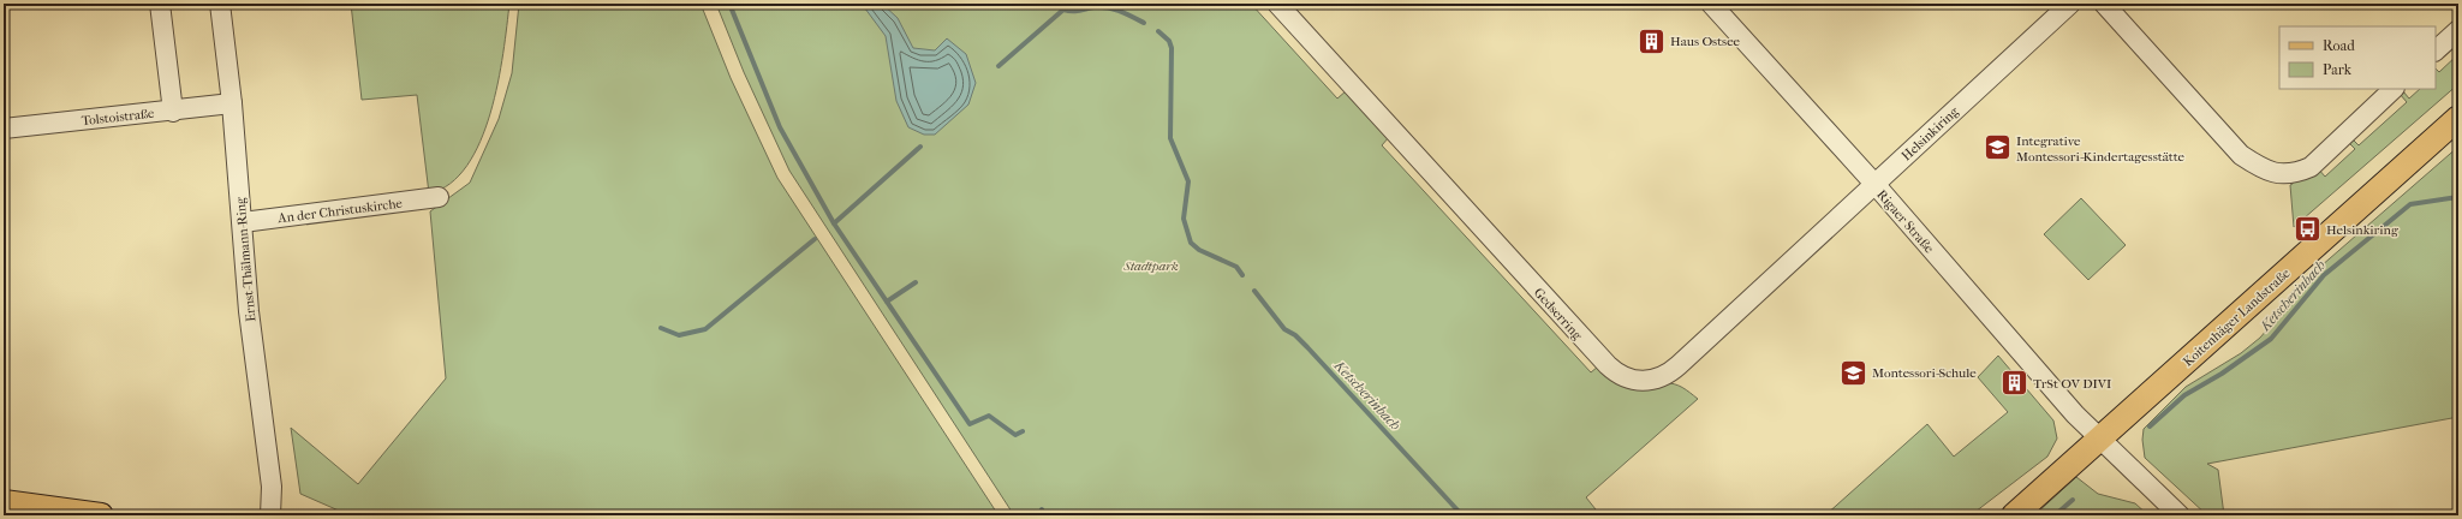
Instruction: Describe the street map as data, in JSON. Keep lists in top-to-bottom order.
{
  "streets": {
    "main road": ["Koitenhäger Landstraße"],
    "street": [
      "Tolstoistraße",
      "Helsinkiring",
      "An der Christuskirche",
      "Rigaer Straße",
      "Ernst-Thälmann-Ring",
      "Gedserring"
    ]
  },
  "crossings": [
    ["Tolstoistraße", "Ernst-Thälmann-Ring"],
    ["Helsinkiring", "Rigaer Straße"],
    ["Helsinkiring", "Gedserring"],
    ["An der Christuskirche", "Ernst-Thälmann-Ring"],
    ["Rigaer Straße", "Gedserring"],
    ["Rigaer Straße", "Koitenhäger Landstraße"]
  ],
  "water": ["Ketscherinbach"],
  "parks": ["Stadtpark"],
  "places": {
    "building": ["Haus Ostsee", "TrSt OV DIVI"],
    "school or university": ["Integrative Montessori-Kindertagesstätte", "Montessori-Schule"],
    "bus stop": ["Helsinkiring"]
  },
  "legend": ["Road", "Park"]
}
